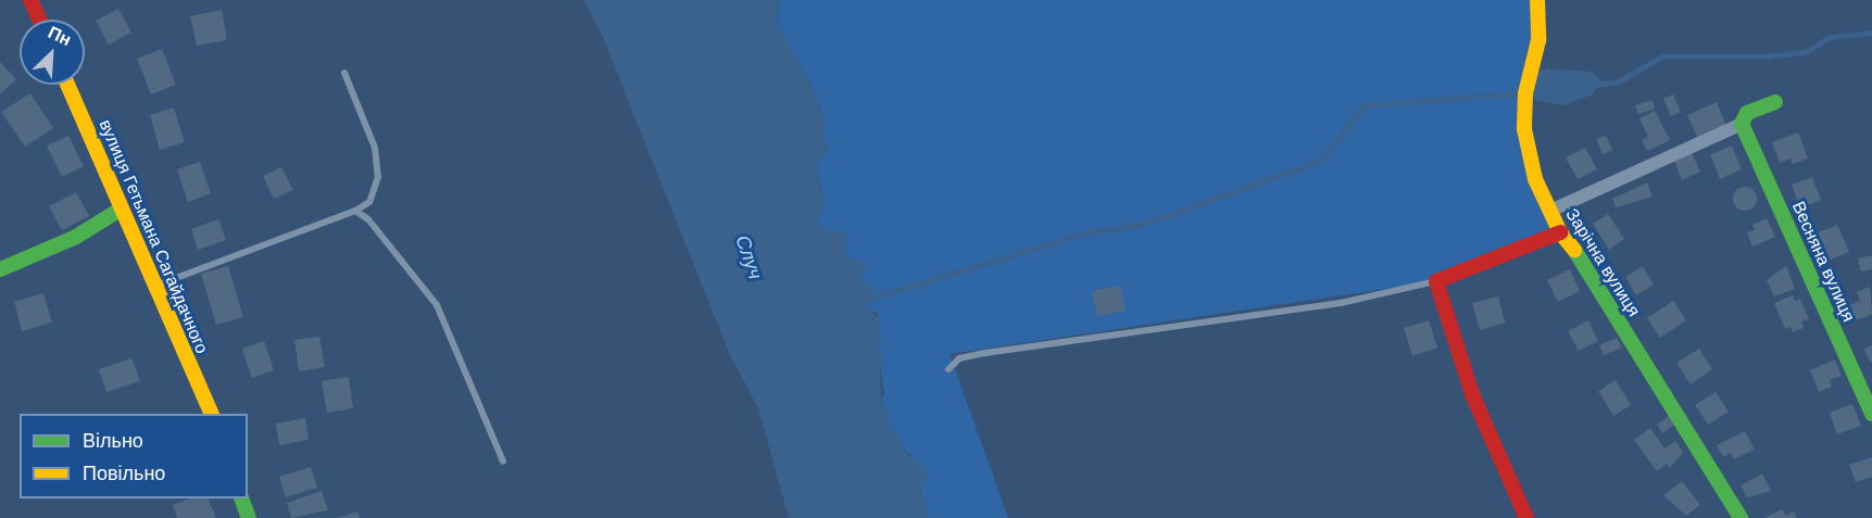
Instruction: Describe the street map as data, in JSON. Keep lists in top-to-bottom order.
{
  "streets": {
    "street": ["вулиця Гетьмана Сагайдачного", "Весняна вулиця", "Зарічна вулиця"]
  },
  "water": ["Случ"],
  "legend": ["Вільно", "Повільно"],
  "north": "top right"
}
